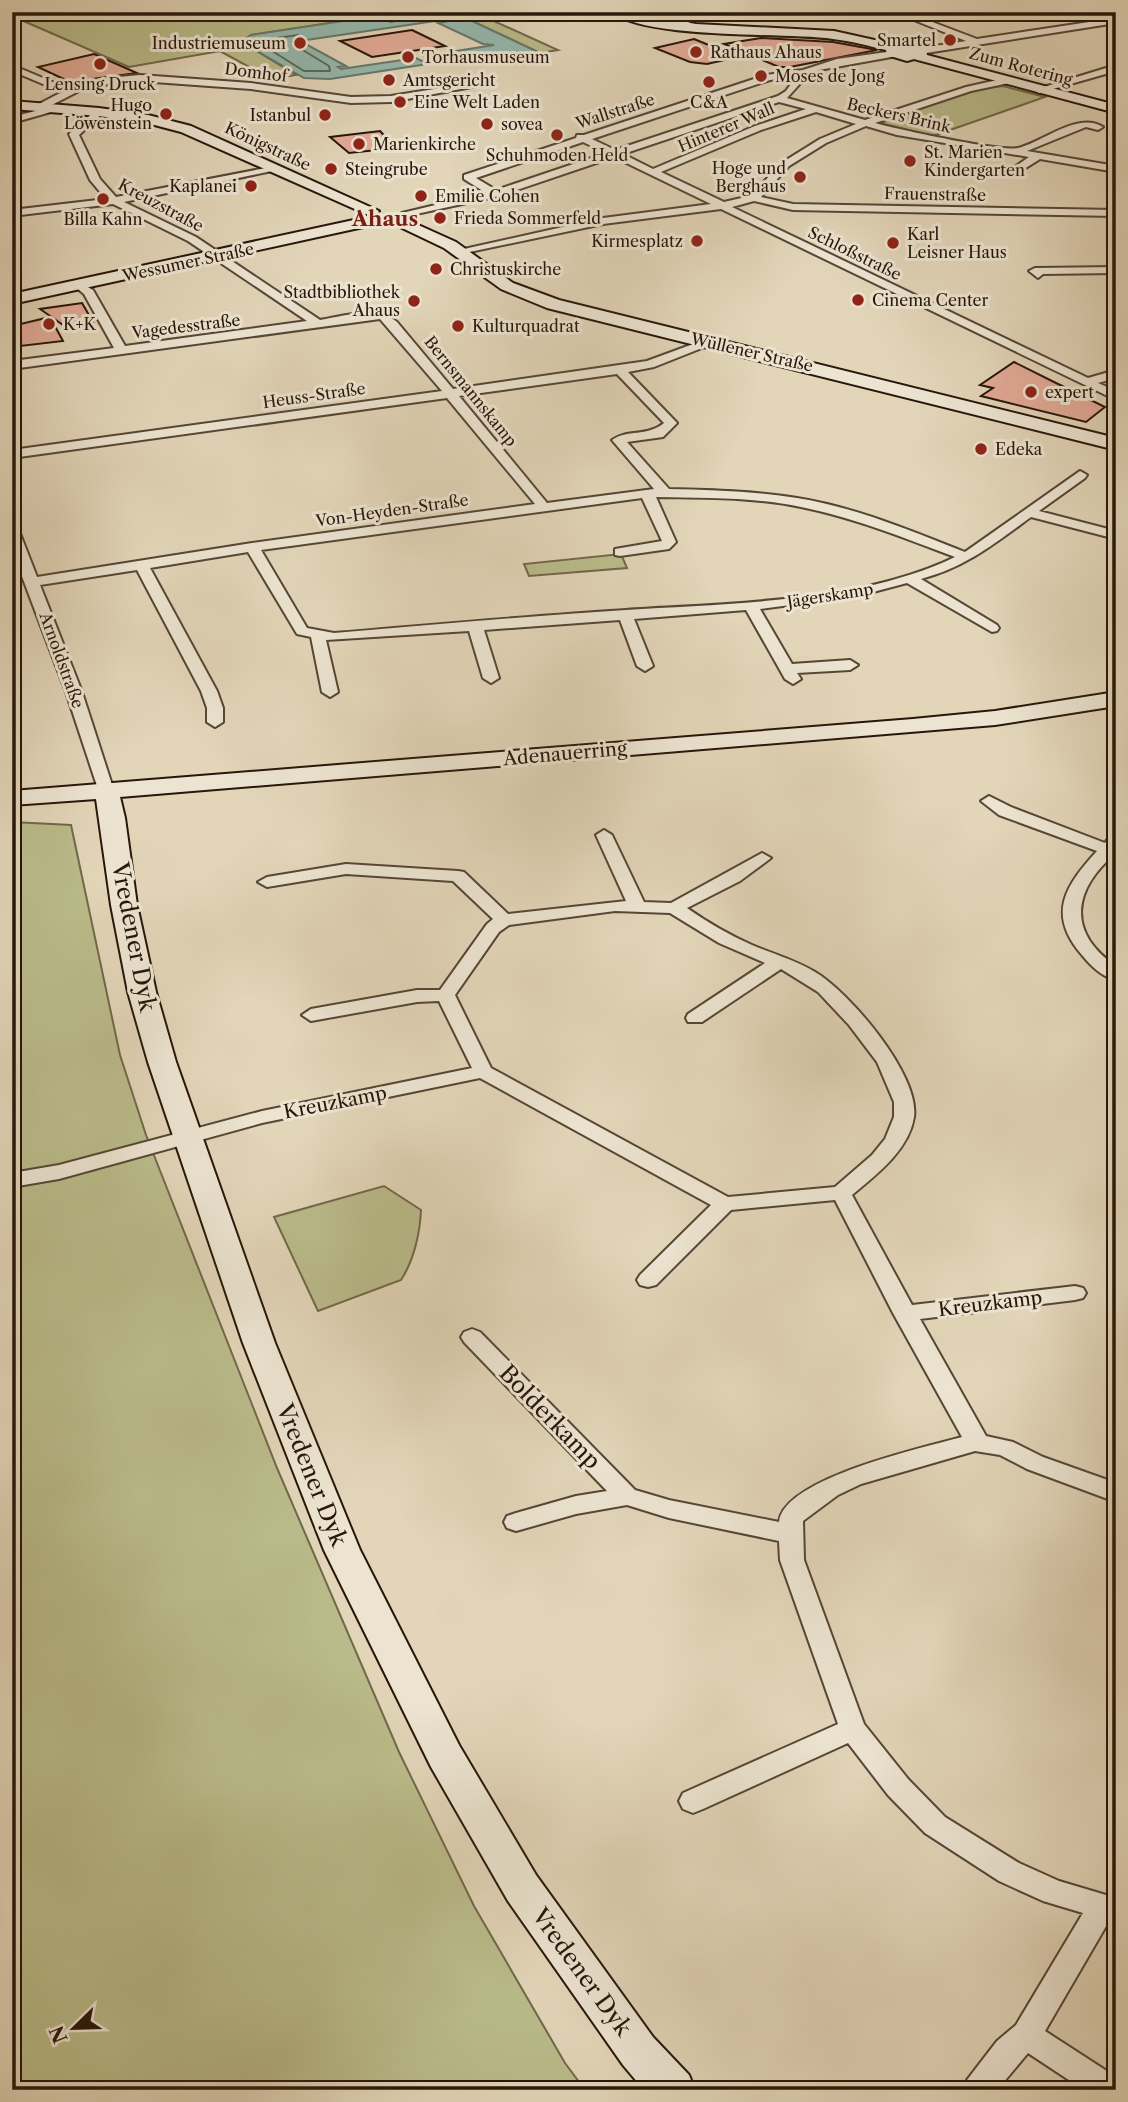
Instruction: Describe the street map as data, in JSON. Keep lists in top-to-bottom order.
{
  "streets": {
    "street": [
      "Zum Rotering",
      "Domhof",
      "Wallstraße",
      "Beckers Brink",
      "Hinterer Wall",
      "Königstraße",
      "Frauenstraße",
      "Kreuzstraße",
      "Schloßstraße",
      "Wessumer Straße",
      "Vagedesstraße",
      "Wüllener Straße",
      "Bernsmannskamp",
      "Heuss-Straße",
      "Von-Heyden-Straße",
      "Jägerskamp",
      "Arnoldstraße",
      "Adenauerring",
      "Vredener Dyk",
      "Kreuzkamp",
      "Bolderkamp"
    ]
  },
  "crossings": [
    ["Zum Rotering", "Wallstraße"],
    ["Domhof", "Königstraße"],
    ["Wallstraße", "Schloßstraße"],
    ["Beckers Brink", "Hinterer Wall"],
    ["Hinterer Wall", "Schloßstraße"],
    ["Königstraße", "Kreuzstraße"],
    ["Königstraße", "Wessumer Straße"],
    ["Königstraße", "Wüllener Straße"],
    ["Kreuzstraße", "Wessumer Straße"],
    ["Kreuzstraße", "Vagedesstraße"],
    ["Wessumer Straße", "Wüllener Straße"],
    ["Vagedesstraße", "Bernsmannskamp"],
    ["Wüllener Straße", "Heuss-Straße"],
    ["Bernsmannskamp", "Heuss-Straße"],
    ["Bernsmannskamp", "Von-Heyden-Straße"],
    ["Von-Heyden-Straße", "Jägerskamp"],
    ["Von-Heyden-Straße", "Arnoldstraße"],
    ["Arnoldstraße", "Adenauerring"],
    ["Arnoldstraße", "Vredener Dyk"],
    ["Adenauerring", "Vredener Dyk"],
    ["Vredener Dyk", "Kreuzkamp"]
  ],
  "districts": ["Ahaus"],
  "places": [
    "Smartel",
    "Industriemuseum",
    "Rathaus Ahaus",
    "Torhausmuseum",
    "Lensing Druck",
    "Moses de Jong",
    "Amtsgericht",
    "C&A",
    "Eine Welt Laden",
    "Hugo Löwenstein",
    "Istanbul",
    "sovea",
    "Schuhmoden Held",
    "Marienkirche",
    "St. Marien Kindergarten",
    "Steingrube",
    "Hoge und Berghaus",
    "Kaplanei",
    "Emilie Cohen",
    "Billa Kahn",
    "Frieda Sommerfeld",
    "Kirmesplatz",
    "Karl Leisner Haus",
    "Christuskirche",
    "Cinema Center",
    "Stadtbibliothek Ahaus",
    "K+K",
    "Kulturquadrat",
    "expert",
    "Edeka"
  ],
  "north": "bottom left"
}
